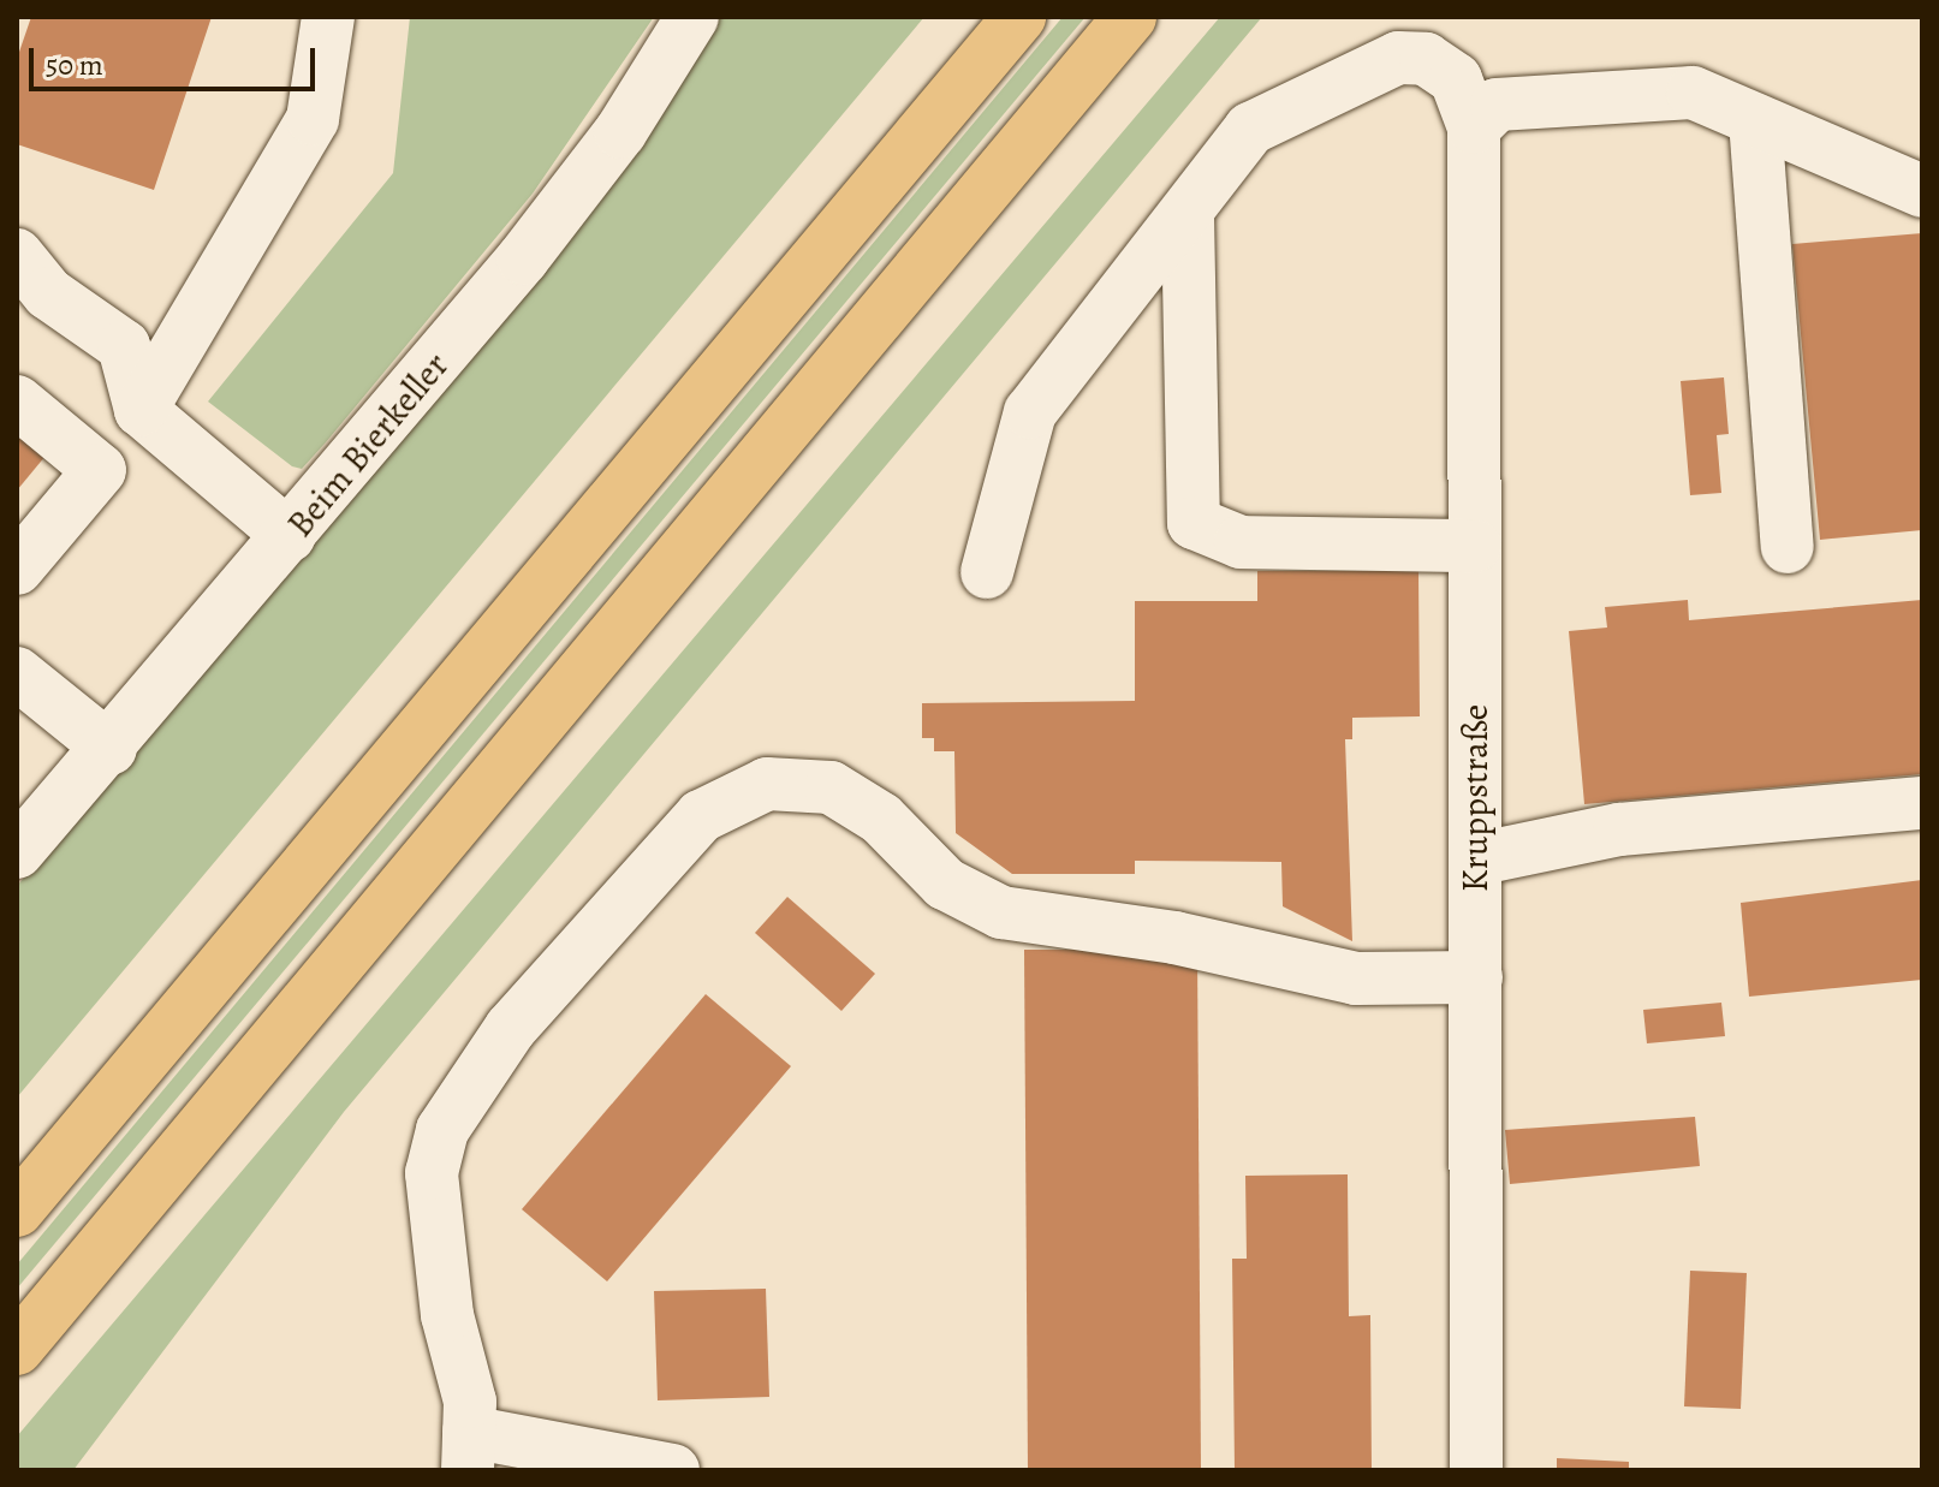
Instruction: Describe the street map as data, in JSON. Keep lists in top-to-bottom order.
{
  "streets": {
    "street": ["Beim Bierkeller", "Kruppstraße"]
  },
  "scale_bar": "50 m"
}
